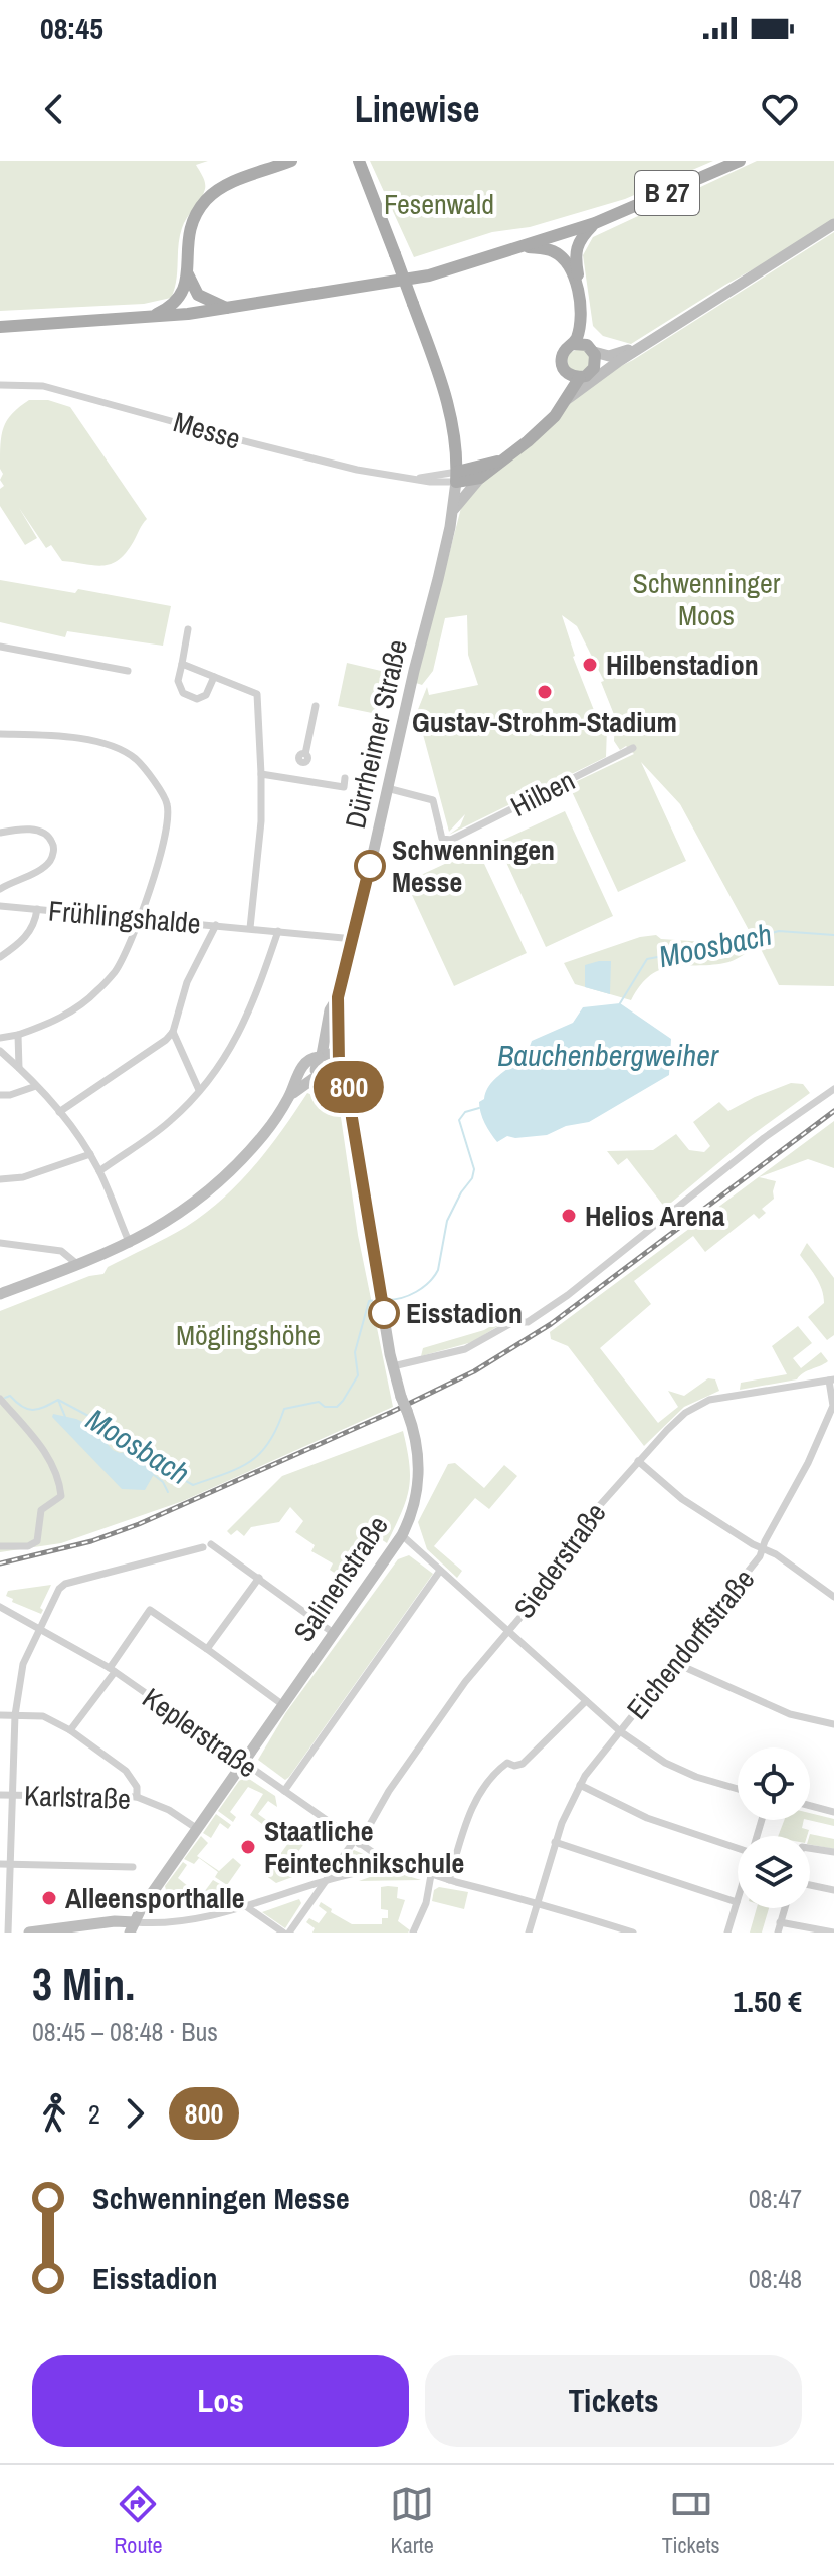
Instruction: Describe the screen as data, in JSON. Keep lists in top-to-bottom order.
{
  "streets": {
    "main road": ["B 27"],
    "street": [
      "Messe",
      "Dürrheimer Straße",
      "Hilben",
      "Frühlingshalde",
      "Siederstraße",
      "Salinenstraße",
      "Eichendorffstraße",
      "Keplerstraße",
      "Karlstraße"
    ]
  },
  "crossings": [
    ["Messe", "Dürrheimer Straße"],
    ["Dürrheimer Straße", "Hilben"],
    ["Dürrheimer Straße", "Frühlingshalde"],
    ["Dürrheimer Straße", "Salinenstraße"],
    ["Siederstraße", "Eichendorffstraße"],
    ["Siederstraße", "Keplerstraße"],
    ["Salinenstraße", "Keplerstraße"],
    ["Salinenstraße", "Karlstraße"]
  ],
  "water": ["Moosbach", "Bauchenbergweiher"],
  "parks": ["Fesenwald", "Schwenninger Moos", "Möglingshöhe"],
  "places": [
    "Hilbenstadion",
    "Gustav-Strohm-Stadium",
    "Schwenningen Messe",
    "Helios Arena",
    "Eisstadion",
    "Staatliche Feintechnikschule",
    "Alleensporthalle"
  ],
  "lines": ["bus line 800"],
  "page": {
    "status": "08:45",
    "header": "Linewise",
    "on_map": "800",
    "heading": ["3 Min.", "08:45 – 08:48 · Bus", "1.50 €"],
    "legs": ["2", "800"],
    "list": [
      {
        "name": "Schwenningen Messe",
        "value": "08:47"
      },
      {
        "name": "Eisstadion",
        "value": "08:48"
      }
    ],
    "buttons": ["Los", "Tickets"],
    "tabs": ["Route", "Karte", "Tickets"]
  }
}
